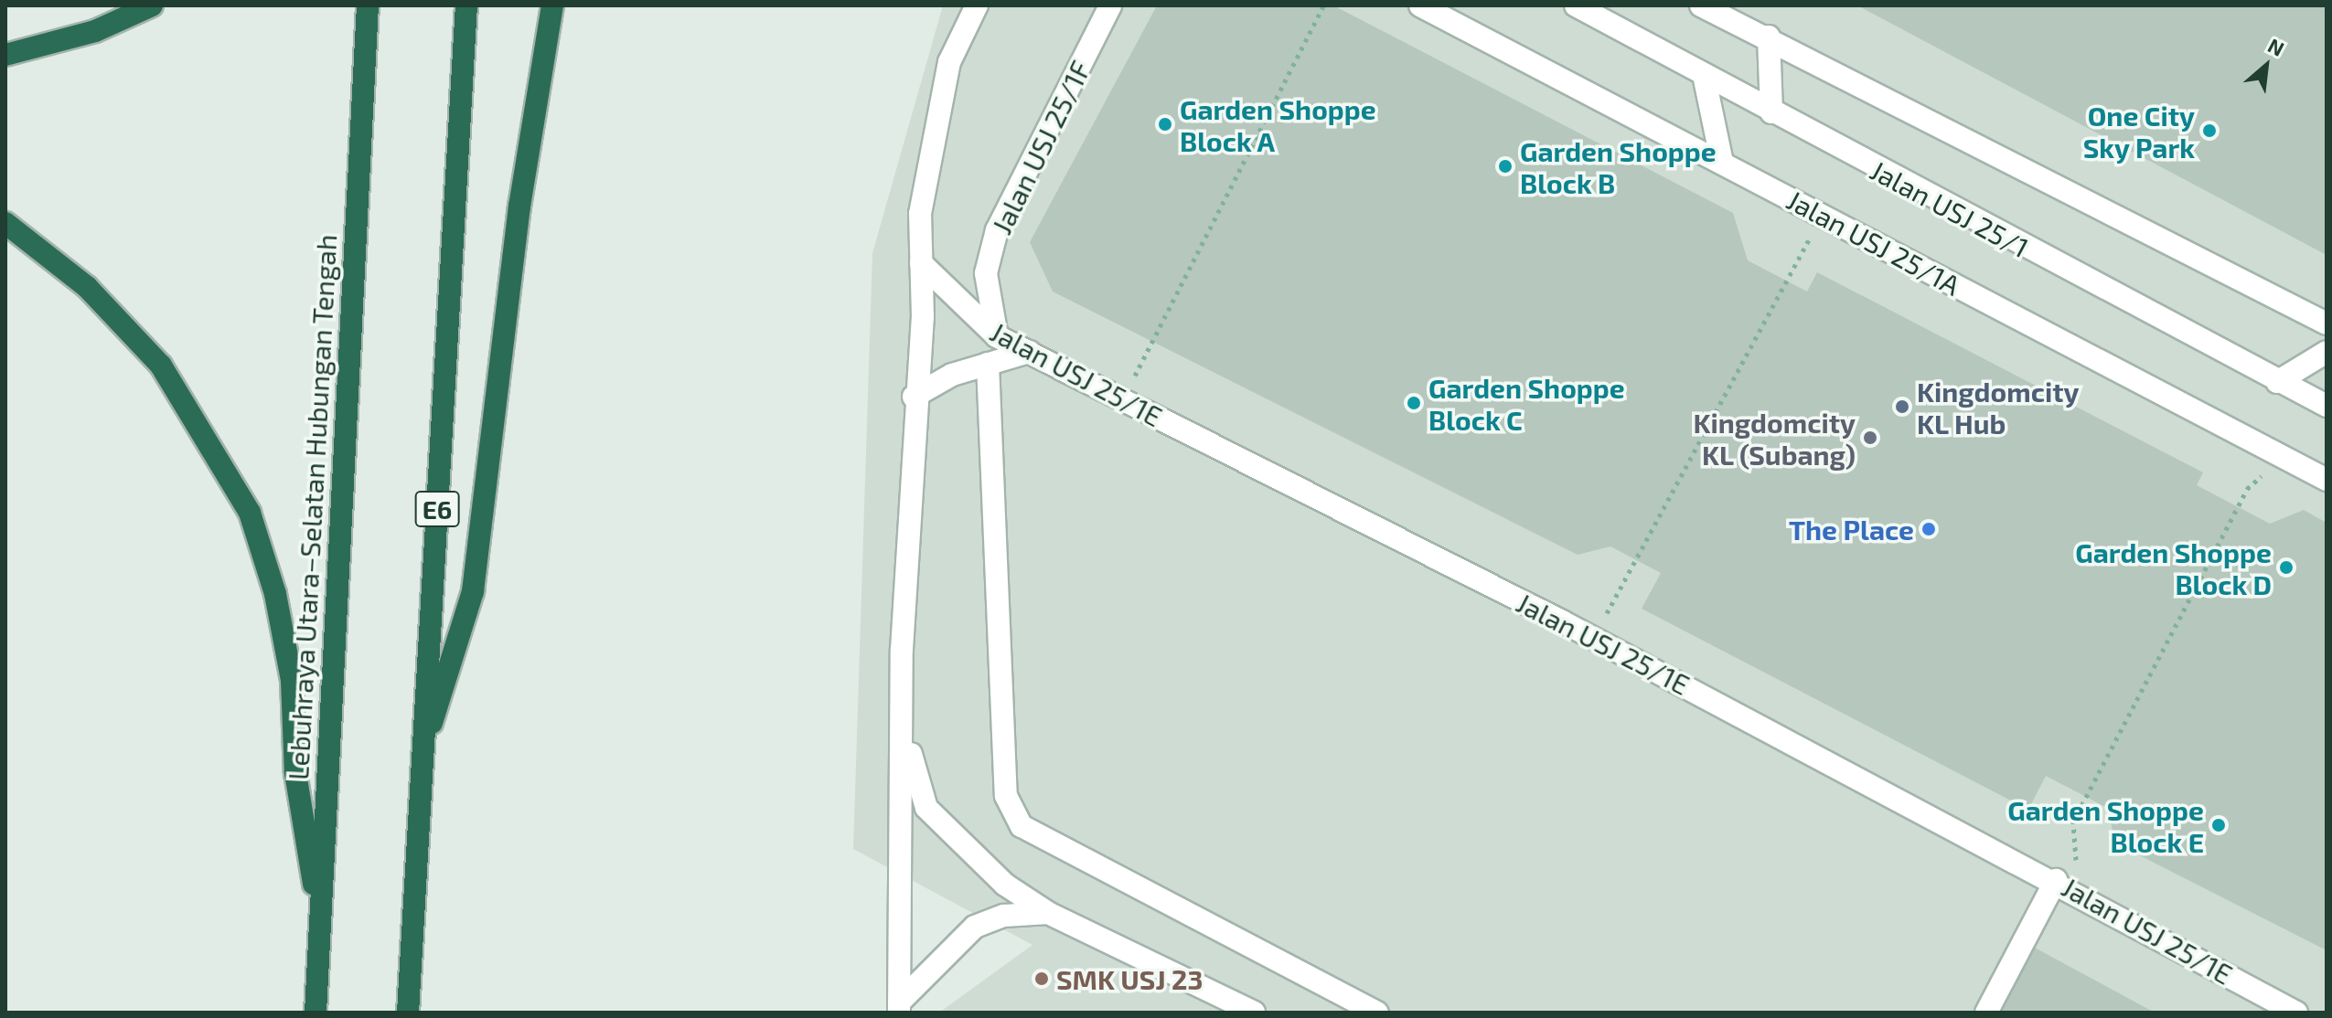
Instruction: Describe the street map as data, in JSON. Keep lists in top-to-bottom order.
{
  "streets": {
    "highway": ["Lebuhraya Utara–Selatan Hubungan Tengah", "E6"],
    "street": [
      "Jalan USJ 25/1F",
      "Jalan USJ 25/1",
      "Jalan USJ 25/1A",
      "Jalan USJ 25/1E"
    ]
  },
  "crossings": [
    ["Jalan USJ 25/1F", "Jalan USJ 25/1E"]
  ],
  "places": [
    "Garden Shoppe Block A",
    "One City Sky Park",
    "Garden Shoppe Block B",
    "Garden Shoppe Block C",
    "Kingdomcity KL Hub",
    "Kingdomcity KL (Subang)",
    "The Place",
    "Garden Shoppe Block D",
    "Garden Shoppe Block E",
    "SMK USJ 23"
  ],
  "north": "top right"
}
